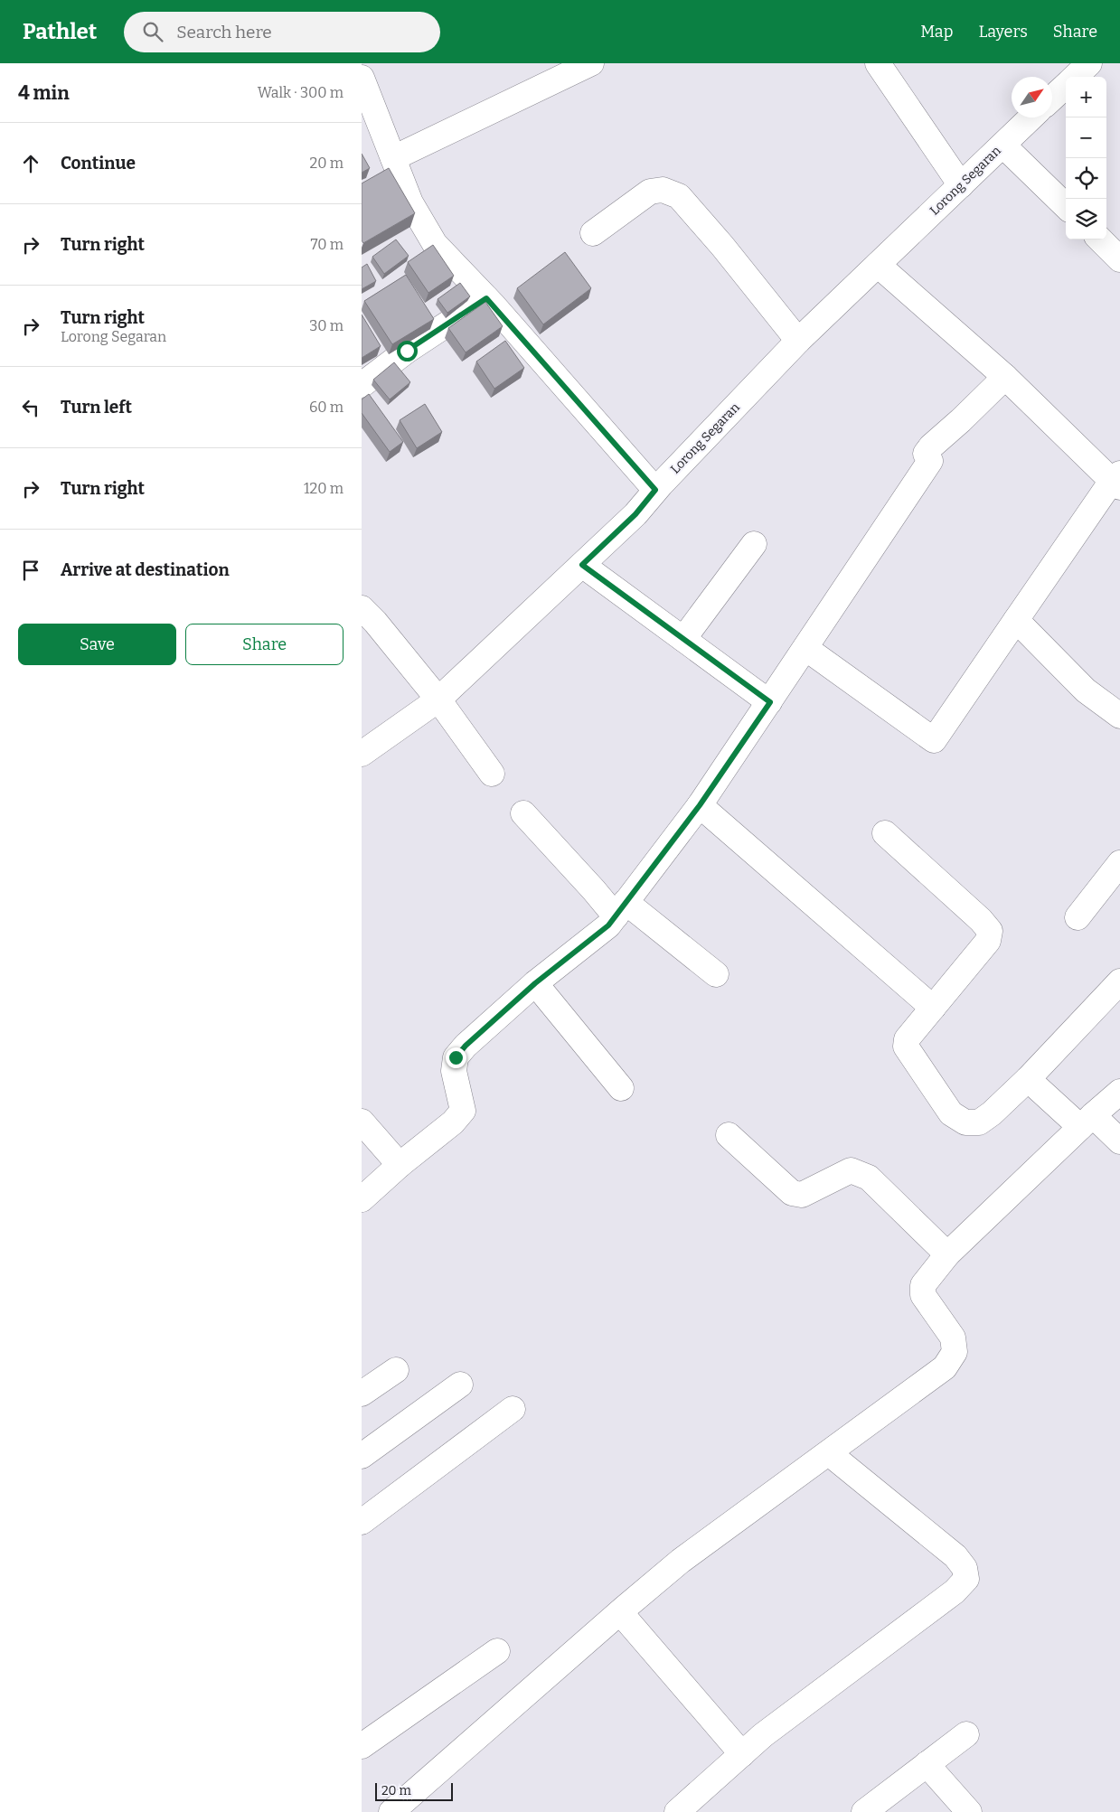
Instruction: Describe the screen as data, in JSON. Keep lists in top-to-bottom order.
{
  "streets": {
    "street": ["Lorong Segaran"]
  },
  "scale_bar": "20 m",
  "north": "top right",
  "page": {
    "header": "Pathlet",
    "search": "Search here",
    "nav": ["Map", "Layers", "Share"],
    "heading": ["4 min", "Walk · 300 m"],
    "map_buttons": ["+", "−"],
    "list": [
      ["Continue", "20 m"],
      ["Turn right", "70 m"],
      ["Turn right", "Lorong Segaran", "30 m"],
      ["Turn left", "60 m"],
      ["Turn right", "120 m"],
      "Arrive at destination"
    ],
    "buttons": ["Save", "Share"],
    "scale": "20 m"
  }
}
